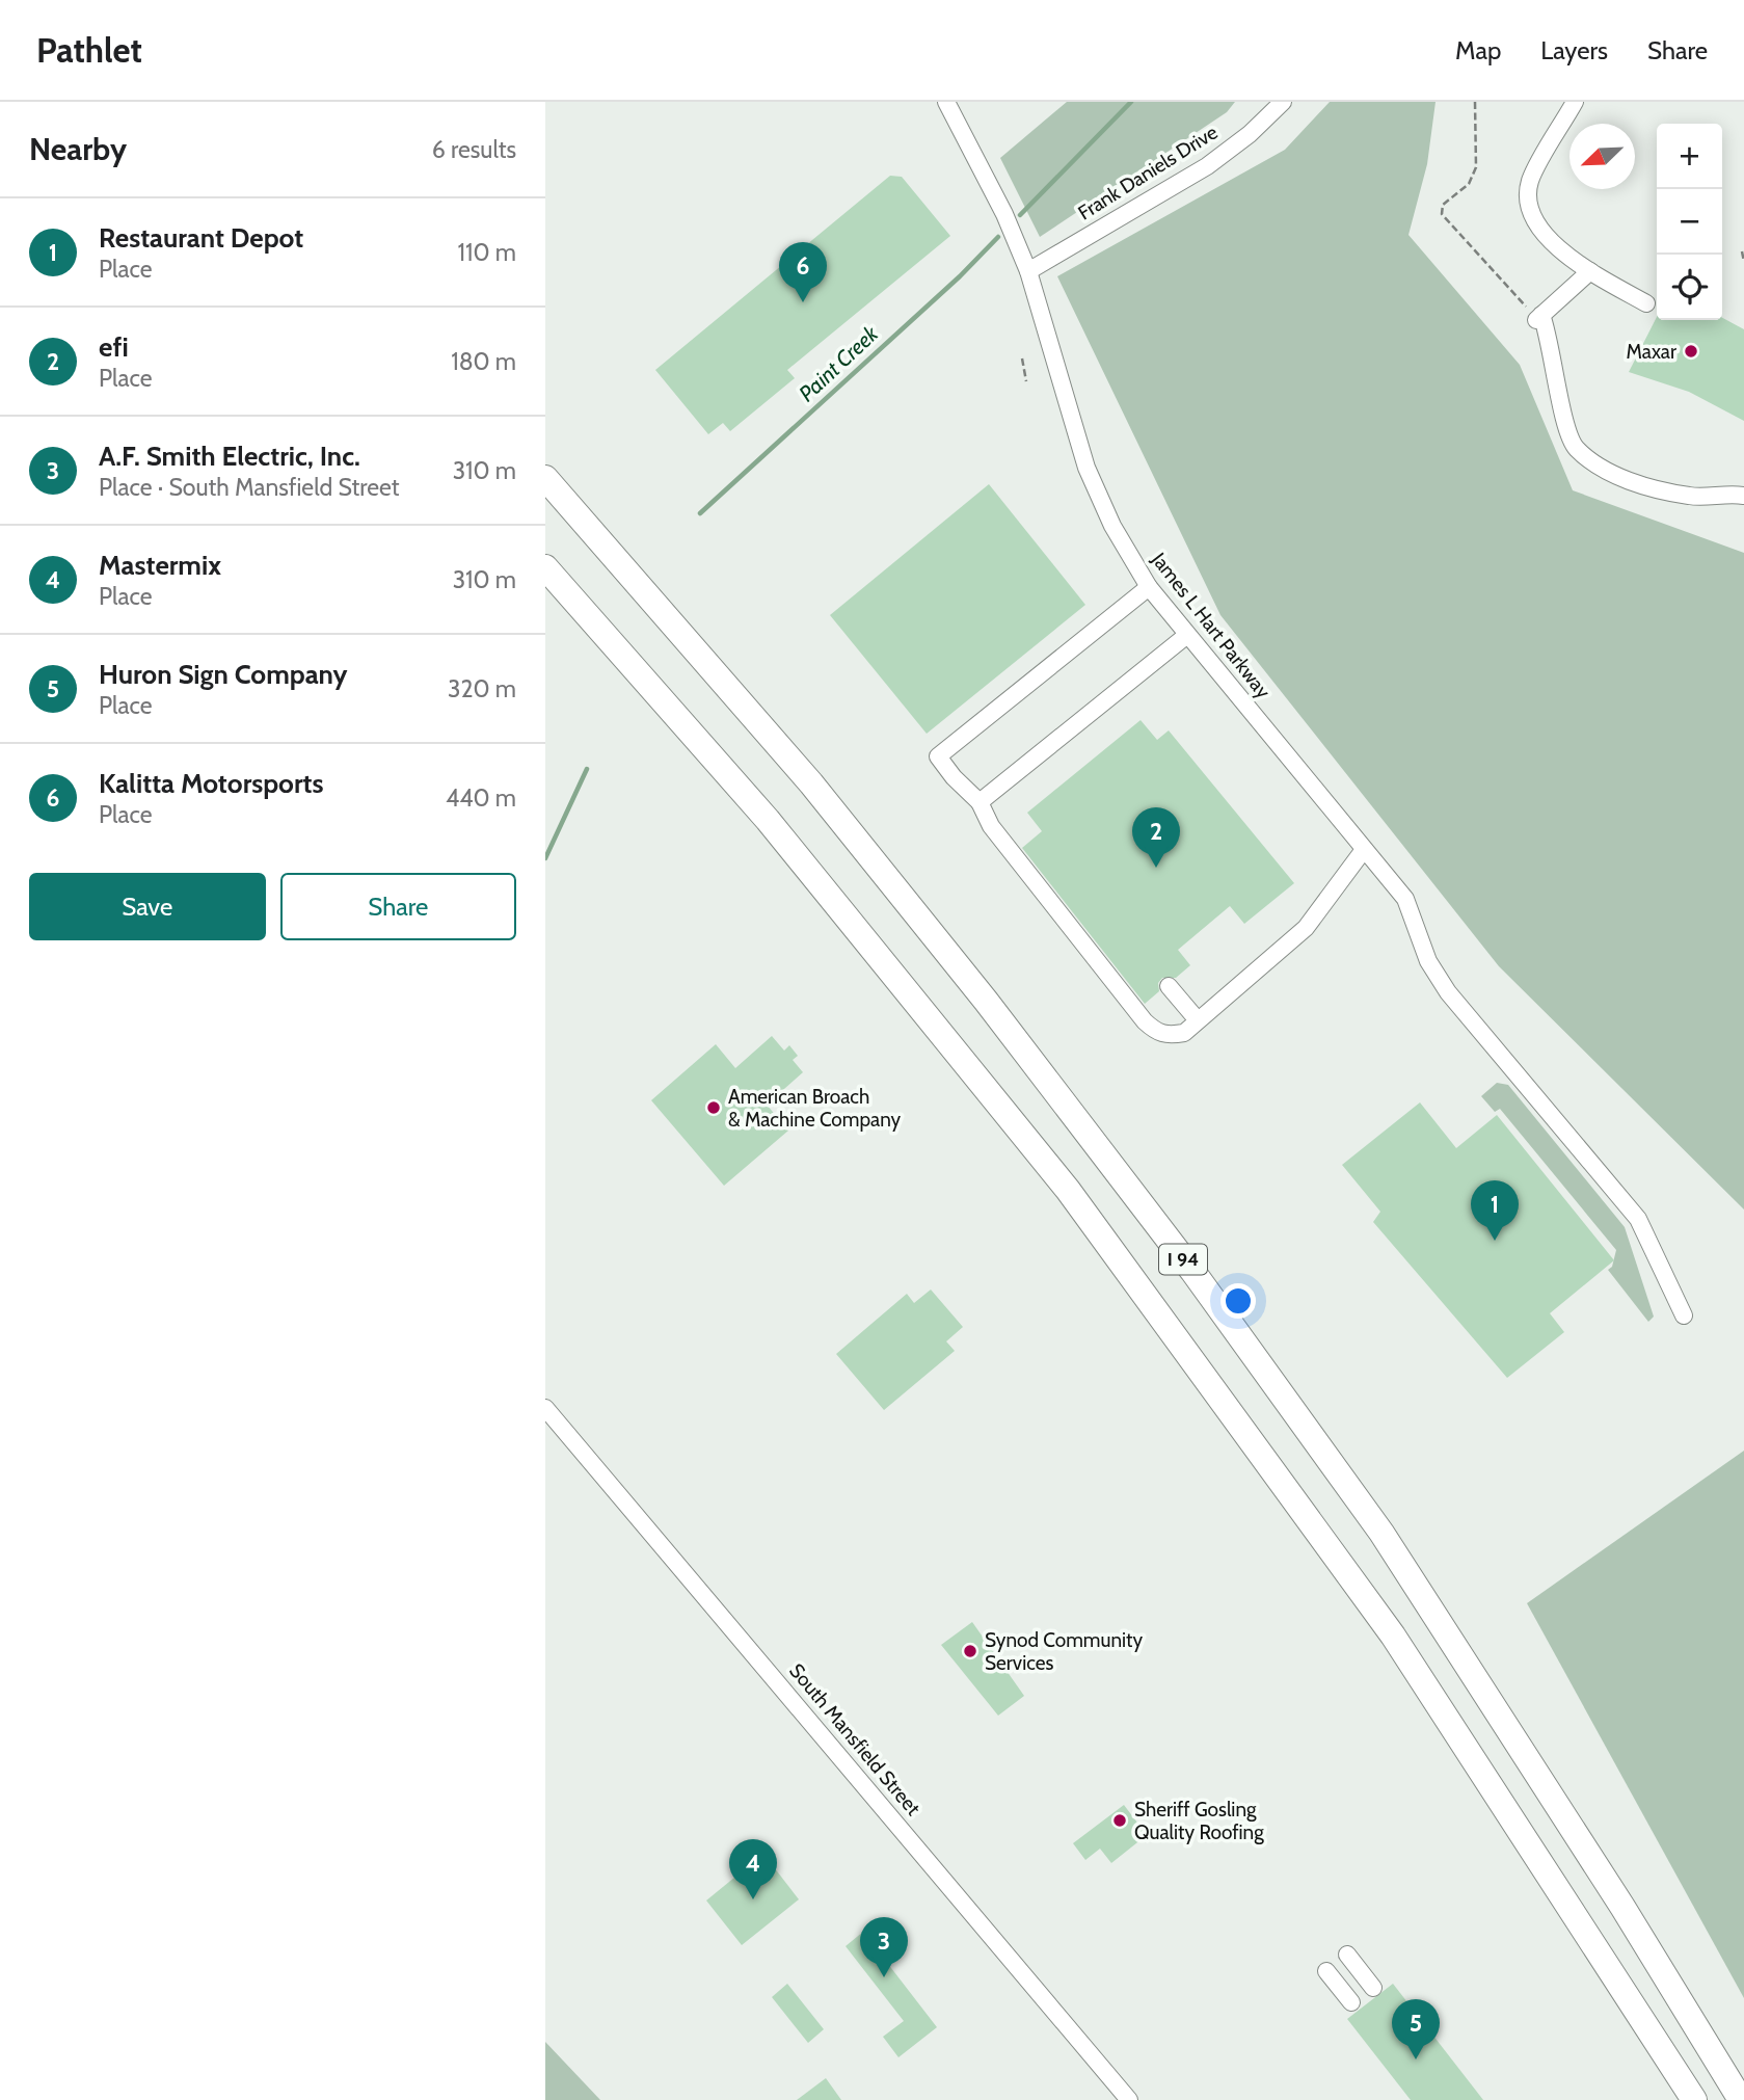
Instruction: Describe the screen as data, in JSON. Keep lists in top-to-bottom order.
{
  "streets": {
    "highway": ["I 94"],
    "street": ["Frank Daniels Drive", "James L Hart Parkway", "South Mansfield Street"]
  },
  "crossings": [
    ["Frank Daniels Drive", "James L Hart Parkway"]
  ],
  "water": ["Paint Creek"],
  "places": [
    "Maxar",
    "American Broach & Machine Company",
    "Synod Community Services",
    "Sheriff Gosling Quality Roofing"
  ],
  "north": "bottom left",
  "page": {
    "header": "Pathlet",
    "nav": ["Map", "Layers", "Share"],
    "heading": ["Nearby", "6 results"],
    "map_buttons": ["+", "−"],
    "list": [
      {
        "mark": "1",
        "name": "Restaurant Depot",
        "note": "Place",
        "value": "110 m"
      },
      {
        "mark": "2",
        "name": "efi",
        "note": "Place",
        "value": "180 m"
      },
      {
        "mark": "3",
        "name": "A.F. Smith Electric, Inc.",
        "note": "Place · South Mansfield Street",
        "value": "310 m"
      },
      {
        "mark": "4",
        "name": "Mastermix",
        "note": "Place",
        "value": "310 m"
      },
      {
        "mark": "5",
        "name": "Huron Sign Company",
        "note": "Place",
        "value": "320 m"
      },
      {
        "mark": "6",
        "name": "Kalitta Motorsports",
        "note": "Place",
        "value": "440 m"
      }
    ],
    "pins": [
      "6",
      "2",
      "1",
      "4",
      "3",
      "5"
    ],
    "buttons": ["Save", "Share"]
  }
}
